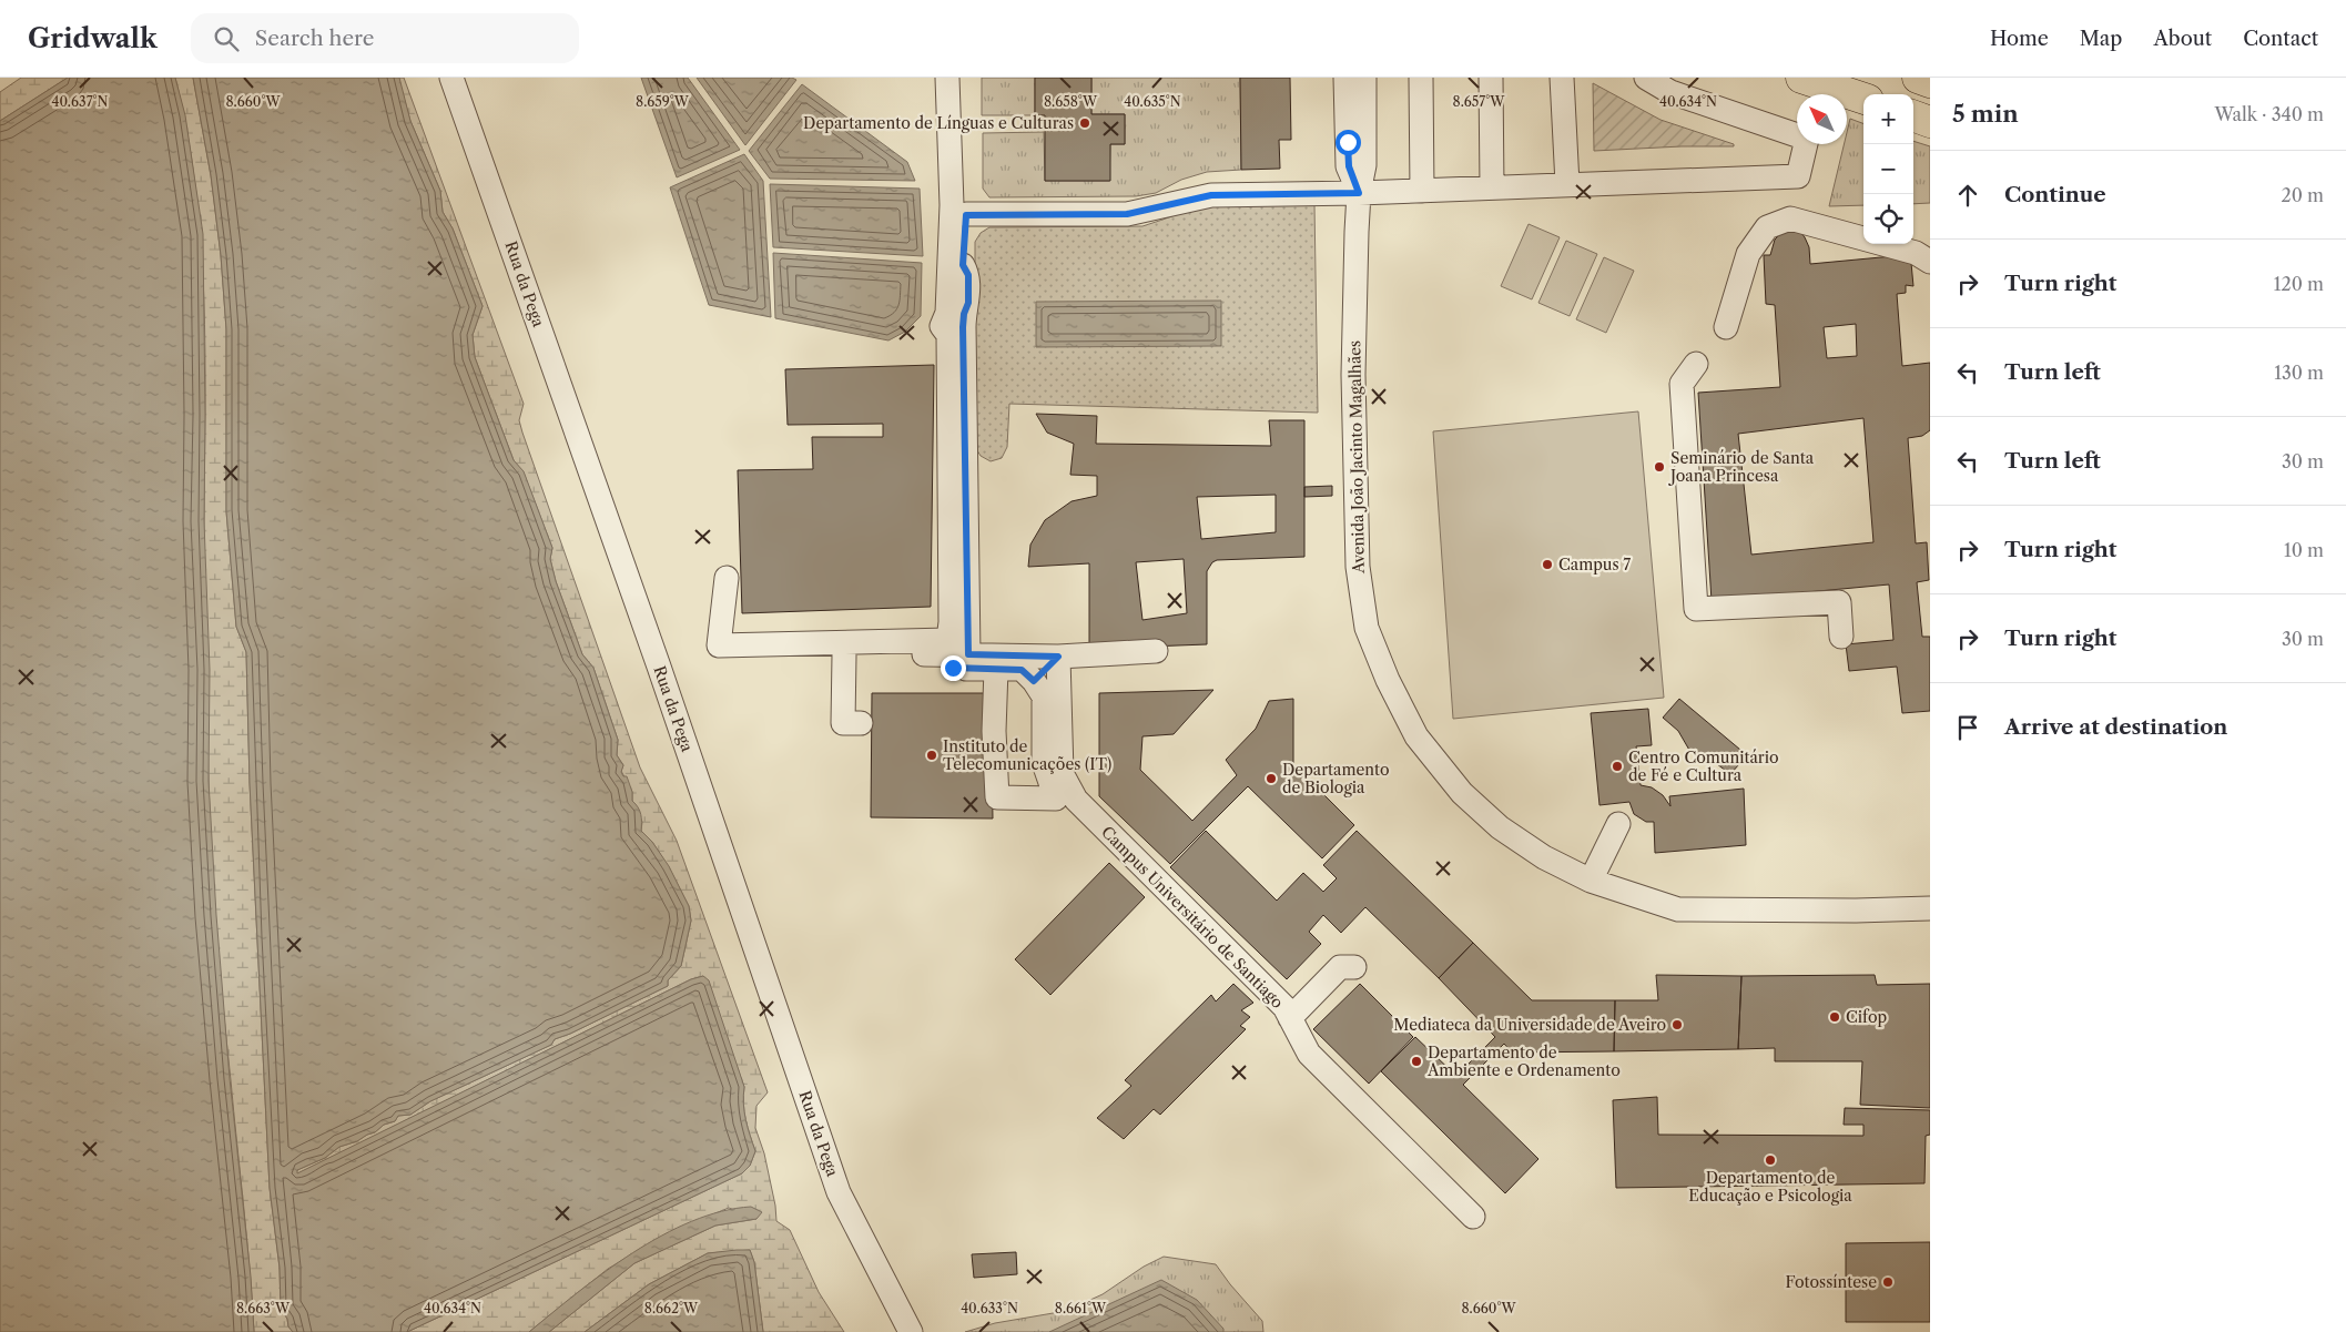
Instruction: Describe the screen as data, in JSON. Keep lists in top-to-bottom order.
{
  "streets": {
    "street": ["Rua da Pega", "Avenida João Jacinto Magalhães", "Campus Universitário de Santiago"]
  },
  "places": [
    "Departamento de Línguas e Culturas",
    "Seminário de Santa Joana Princesa",
    "Campus 7",
    "Instituto de Telecomunicações (IT)",
    "Centro Comunitário de Fé e Cultura",
    "Departamento de Biologia",
    "Cifop",
    "Mediateca da Universidade de Aveiro",
    "Departamento de Ambiente e Ordenamento",
    "Departamento de Educação e Psicologia",
    "Fotossíntese"
  ],
  "north": "top left",
  "page": {
    "header": "Gridwalk",
    "search": "Search here",
    "nav": [
      "Home",
      "Map",
      "About",
      "Contact"
    ],
    "heading": ["5 min", "Walk · 340 m"],
    "map_buttons": ["+", "−"],
    "list": [
      ["Continue", "20 m"],
      ["Turn right", "120 m"],
      ["Turn left", "130 m"],
      ["Turn left", "30 m"],
      ["Turn right", "10 m"],
      ["Turn right", "30 m"],
      "Arrive at destination"
    ]
  },
  "coordinates": [
    "8.658°W",
    "8.660°W",
    "8.659°W",
    "40.635°N",
    "8.657°W",
    "40.634°N",
    "40.637°N",
    "40.633°N",
    "8.663°W",
    "8.662°W",
    "8.661°W"
  ]
}
